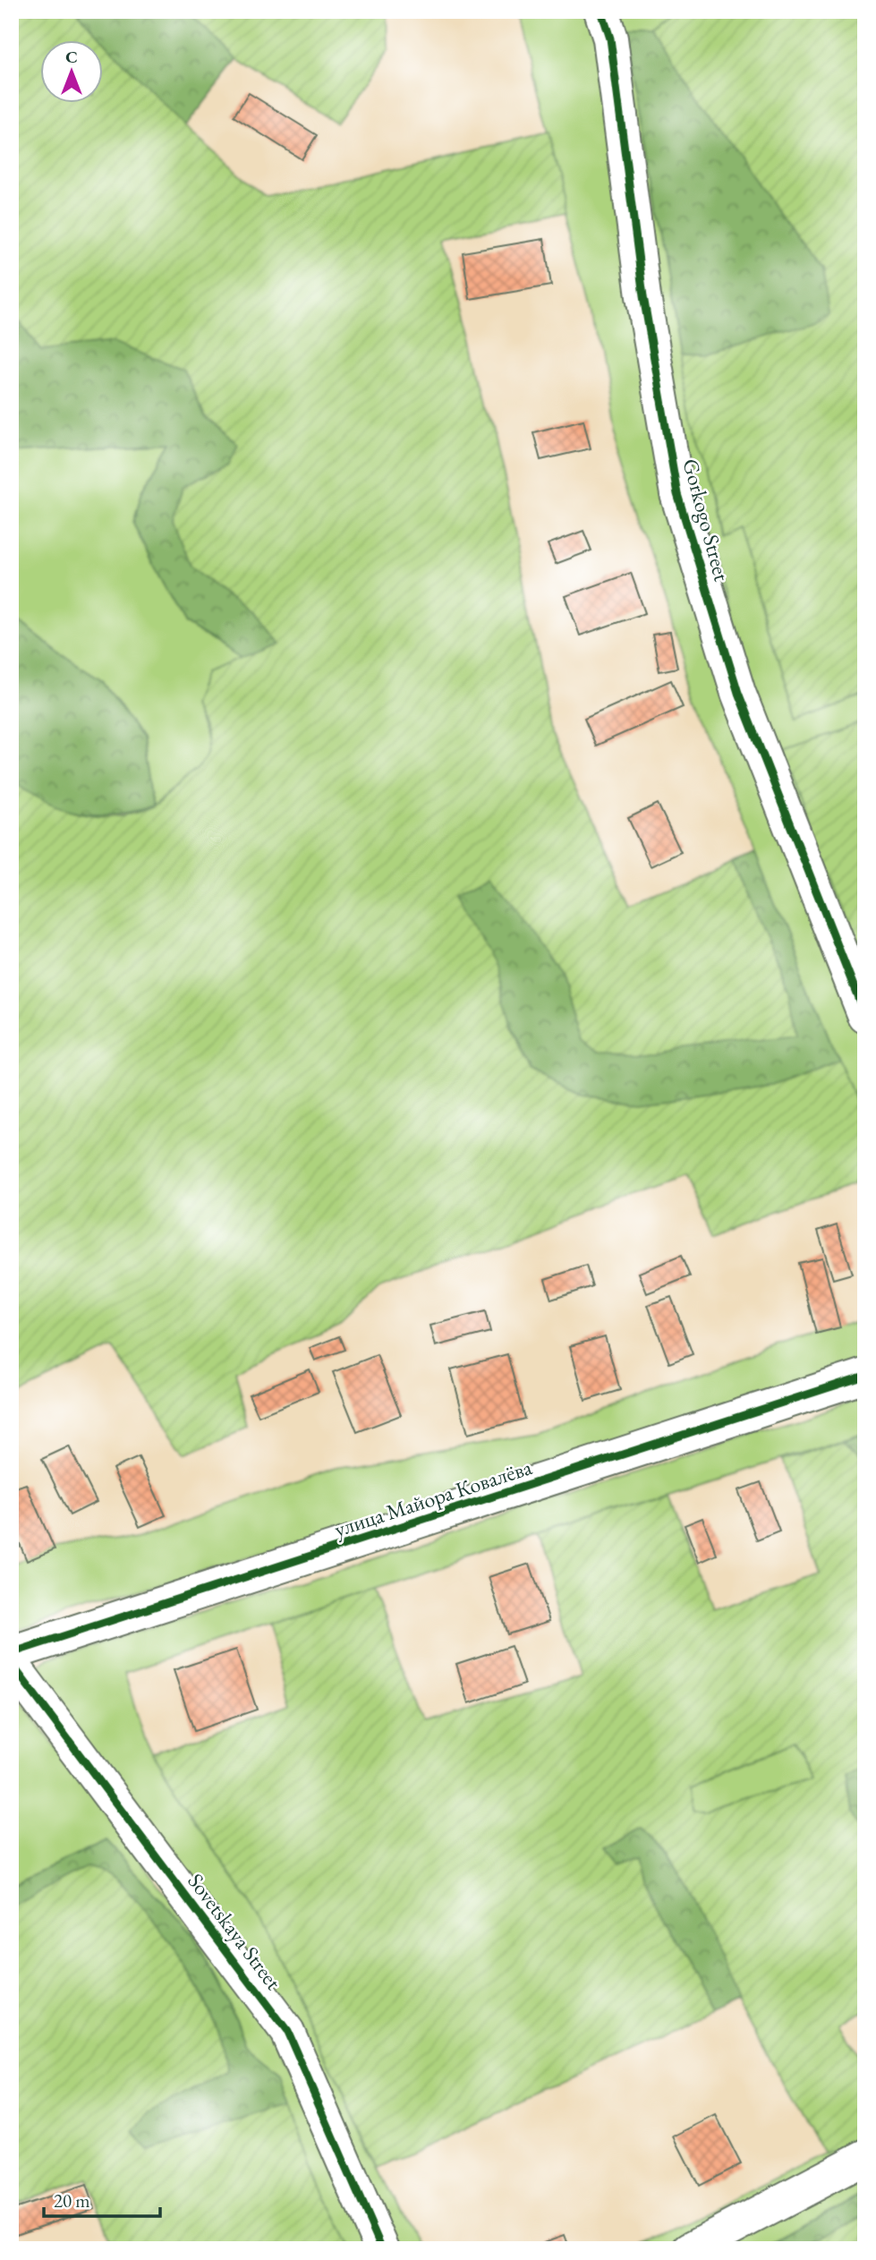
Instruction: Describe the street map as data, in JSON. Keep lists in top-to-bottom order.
{
  "streets": {
    "street": ["Gorkogo Street", "улица Майора Ковалёва", "Sovetskaya Street"]
  },
  "scale_bar": "20 m",
  "north": "top"
}
